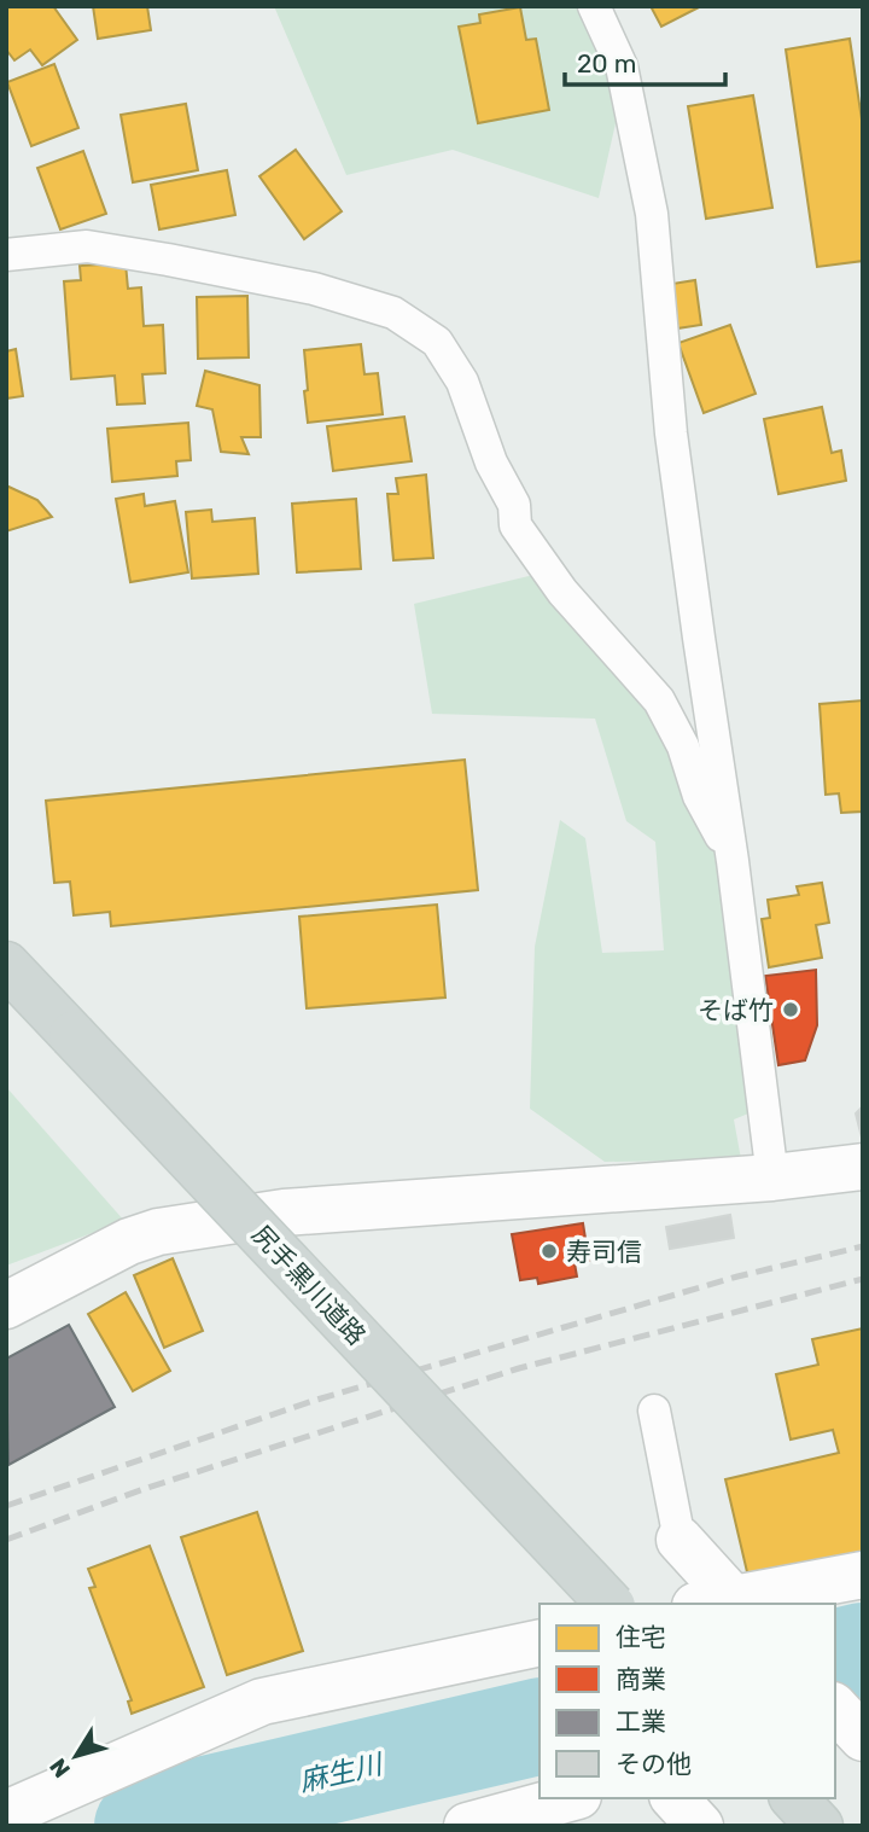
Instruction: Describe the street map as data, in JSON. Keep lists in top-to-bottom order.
{
  "streets": {
    "main road": ["尻手黒川道路"]
  },
  "water": ["麻生川"],
  "places": ["そば竹", "寿司信"],
  "legend": [
    "住宅",
    "商業",
    "工業",
    "その他"
  ],
  "scale_bar": "20 m",
  "north": "bottom left"
}
